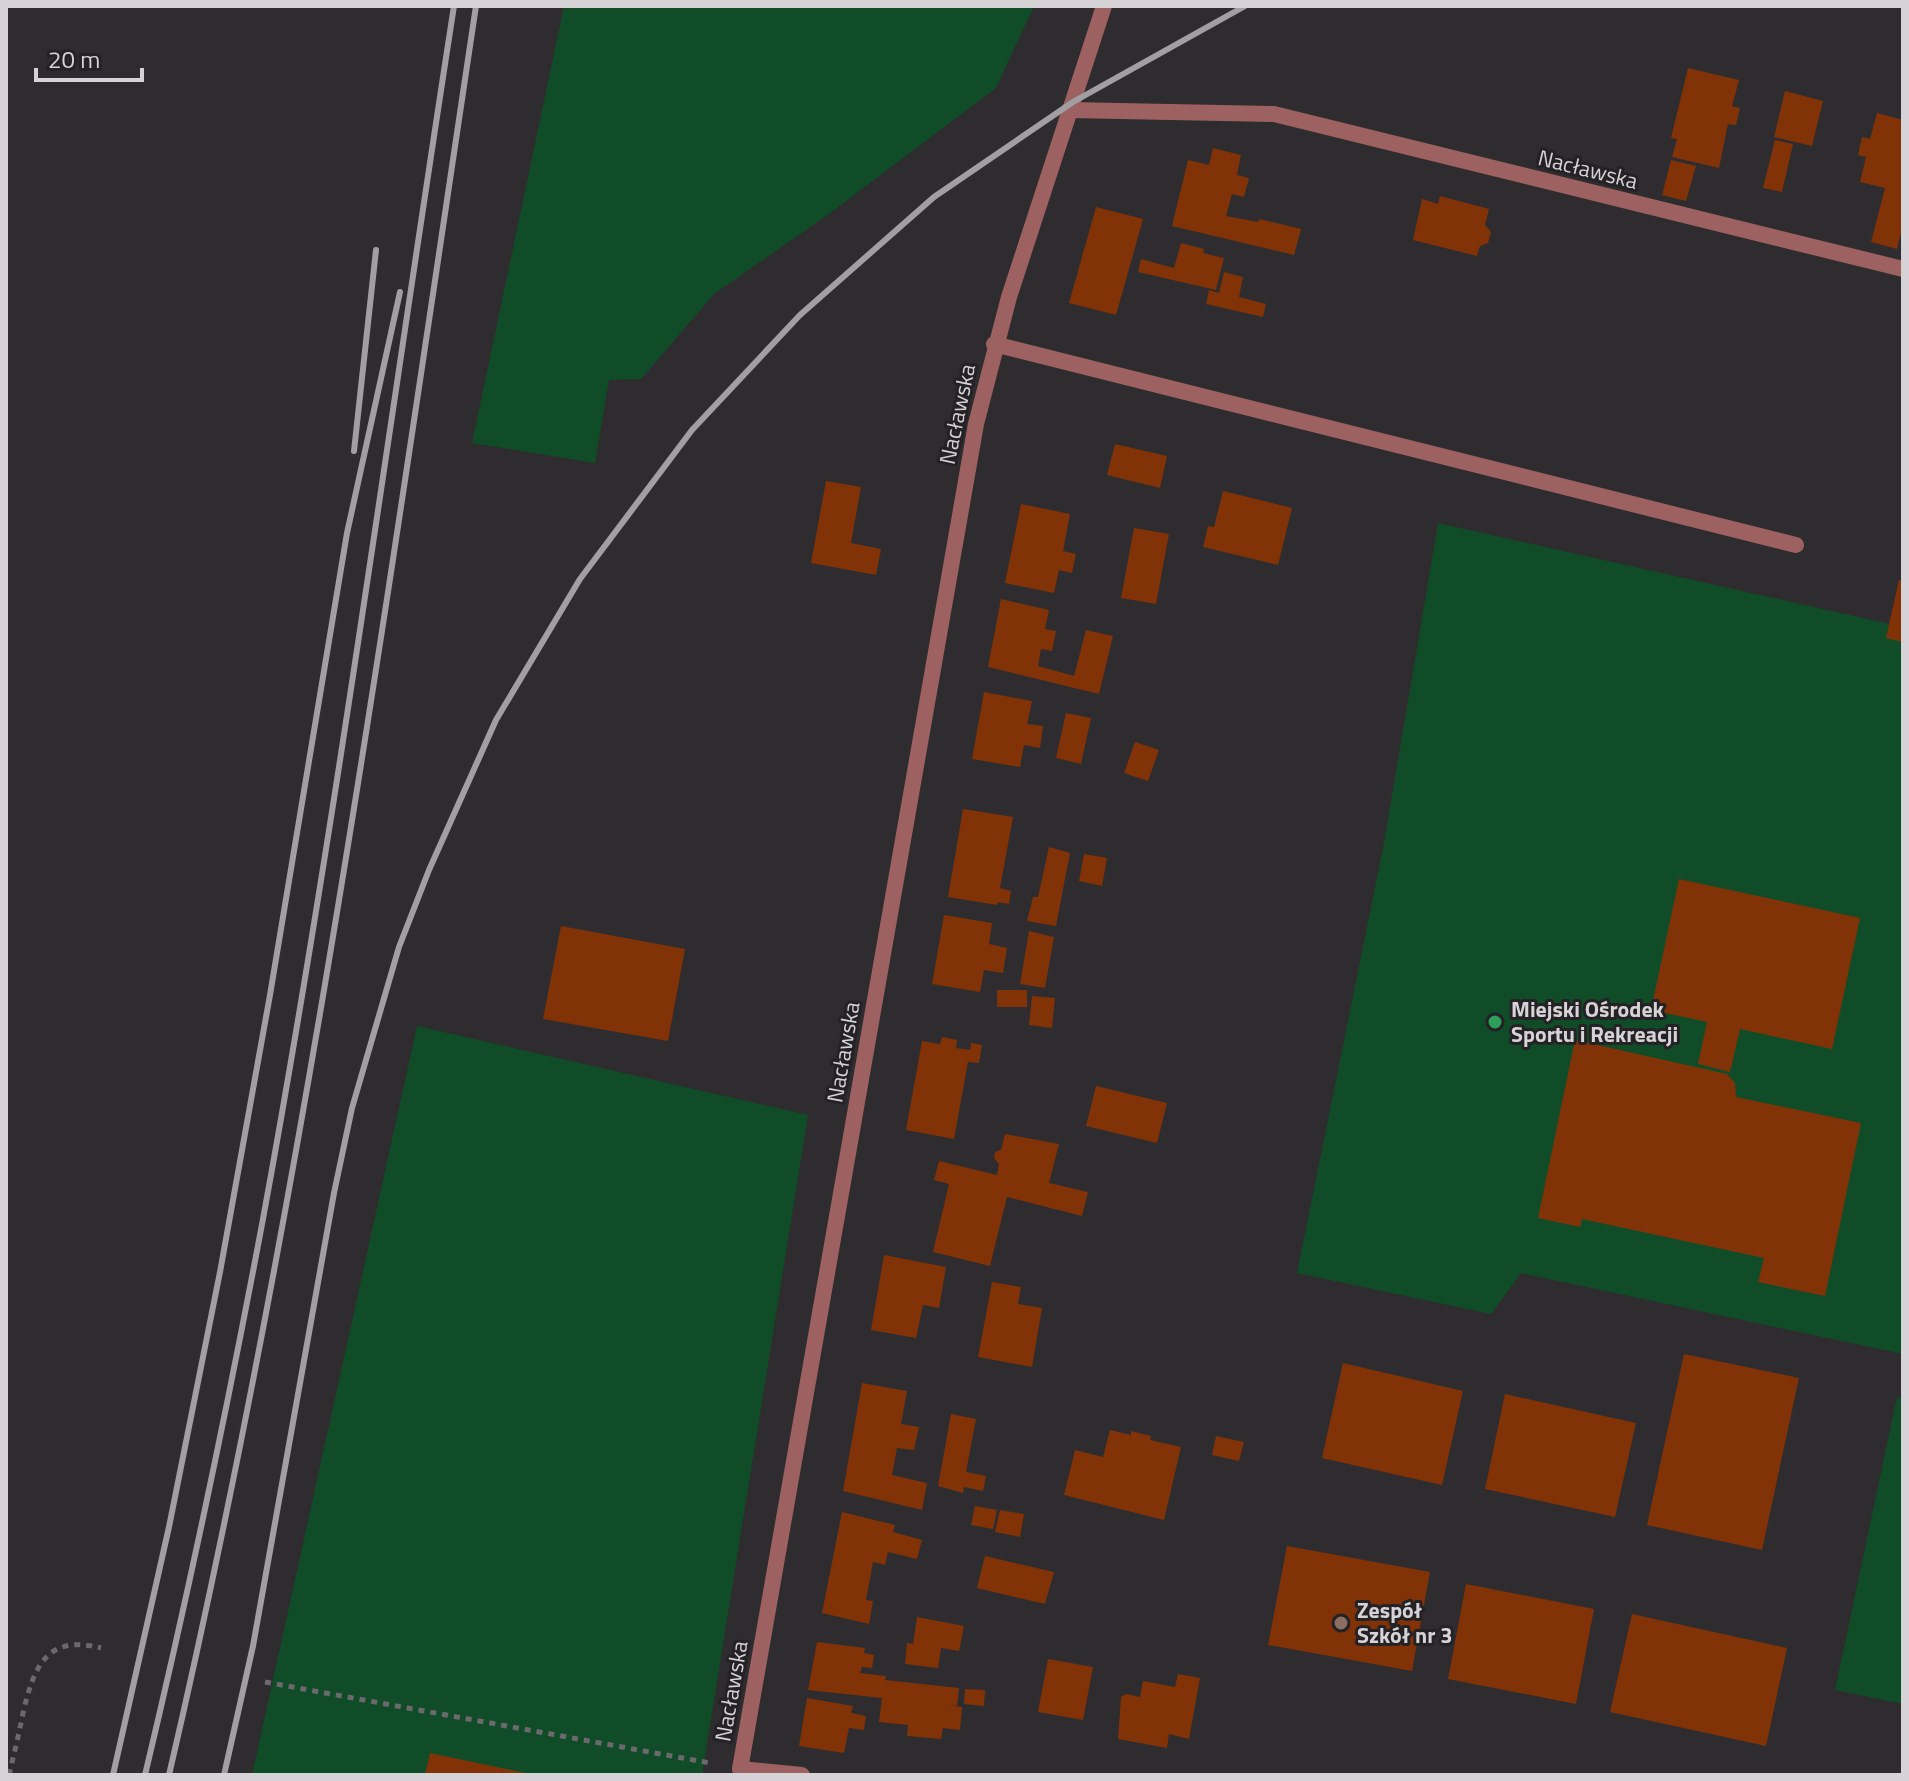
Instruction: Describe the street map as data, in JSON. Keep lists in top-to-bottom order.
{
  "streets": {
    "street": ["Nacławska"]
  },
  "places": ["Miejski Ośrodek Sportu i Rekreacji", "Zespół Szkół nr 3"],
  "scale_bar": "20 m"
}
